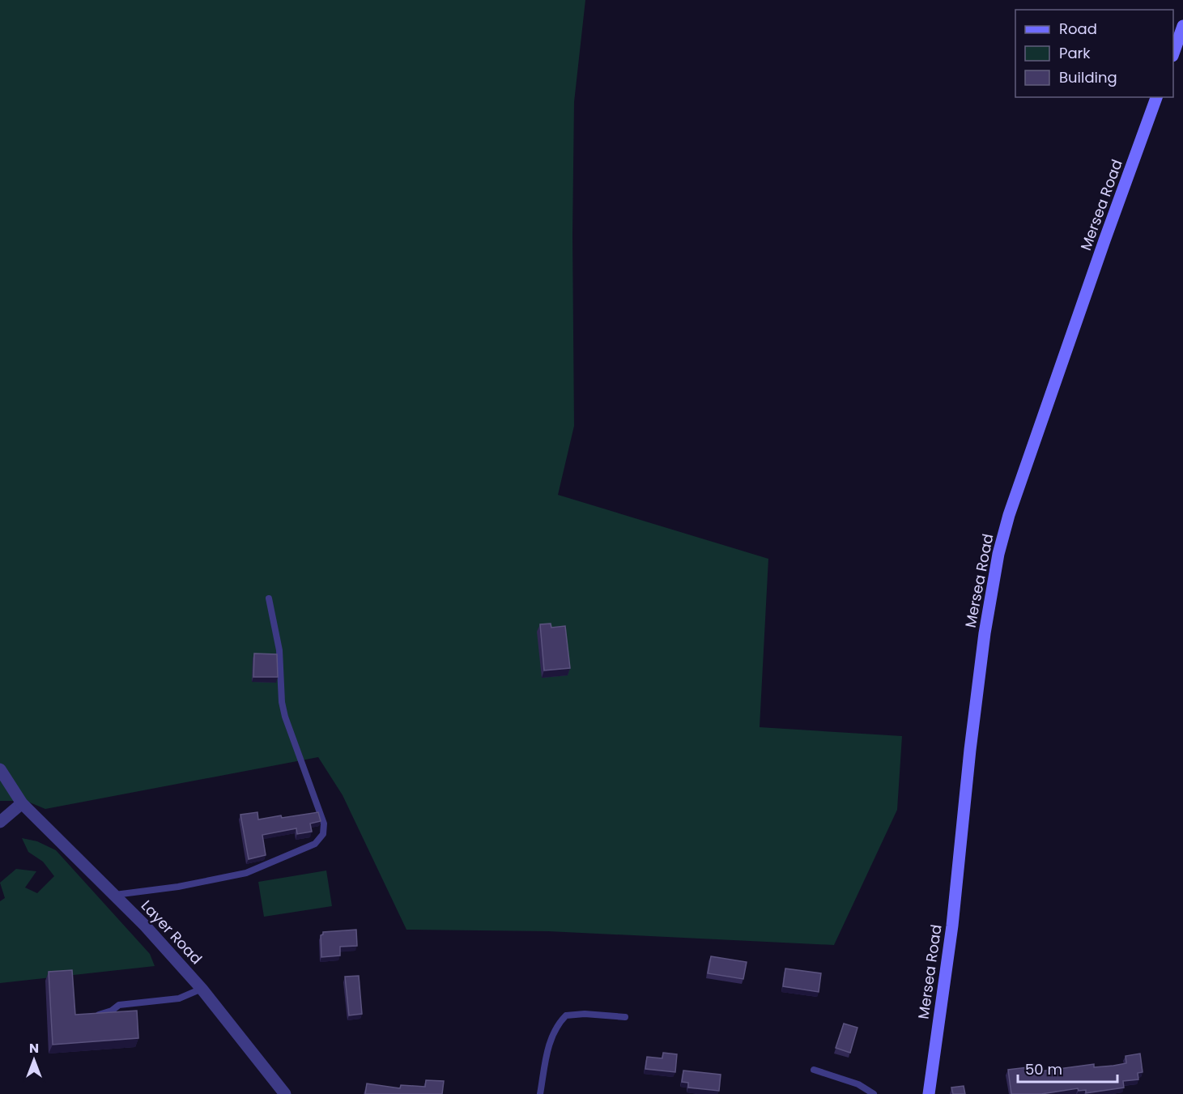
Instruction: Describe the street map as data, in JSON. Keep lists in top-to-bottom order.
{
  "streets": {
    "main road": ["Mersea Road"],
    "street": ["Layer Road"]
  },
  "legend": ["Road", "Park", "Building"],
  "scale_bar": "50 m",
  "north": "top"
}
